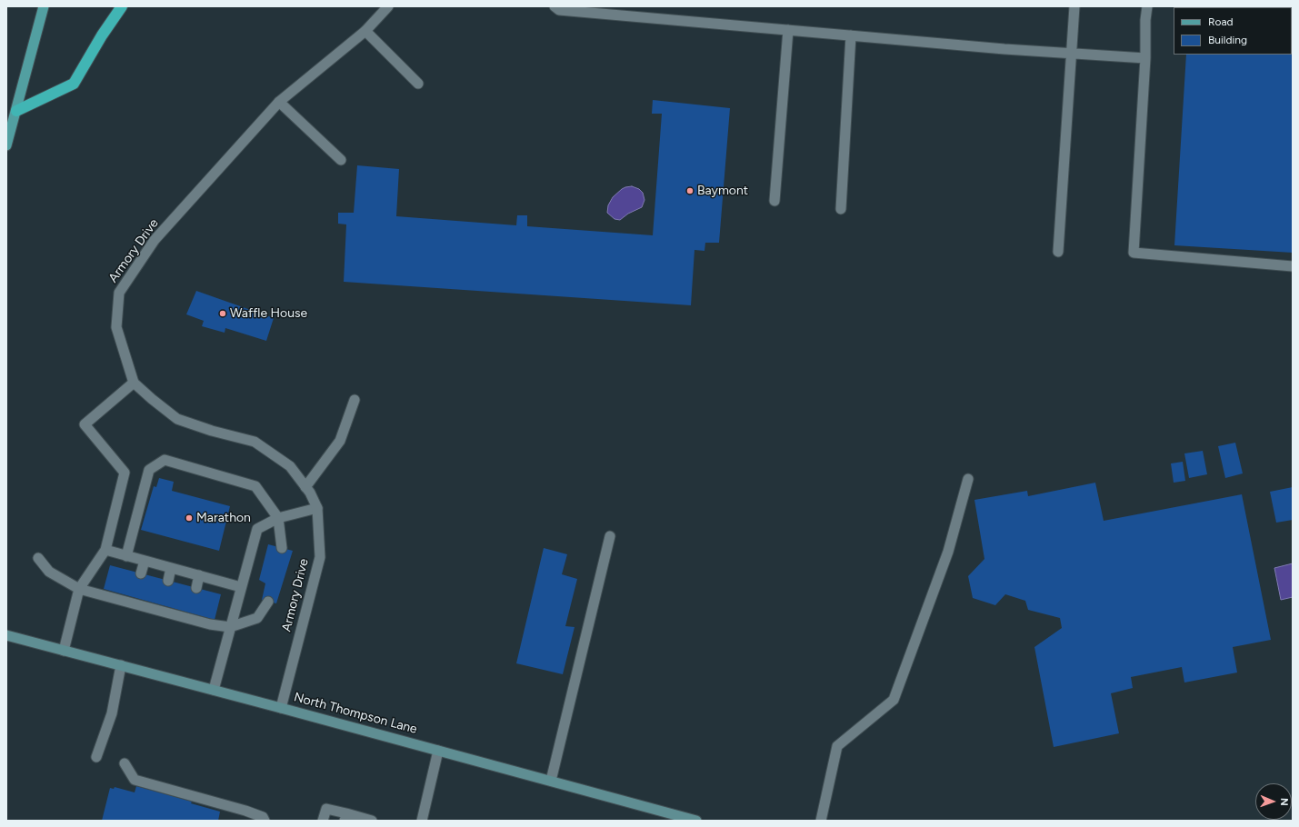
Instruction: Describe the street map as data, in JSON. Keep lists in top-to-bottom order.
{
  "streets": {
    "main road": ["North Thompson Lane"],
    "street": ["Armory Drive"]
  },
  "crossings": [
    ["Armory Drive", "North Thompson Lane"]
  ],
  "places": ["Baymont", "Waffle House", "Marathon"],
  "legend": ["Road", "Building"],
  "north": "right"
}
